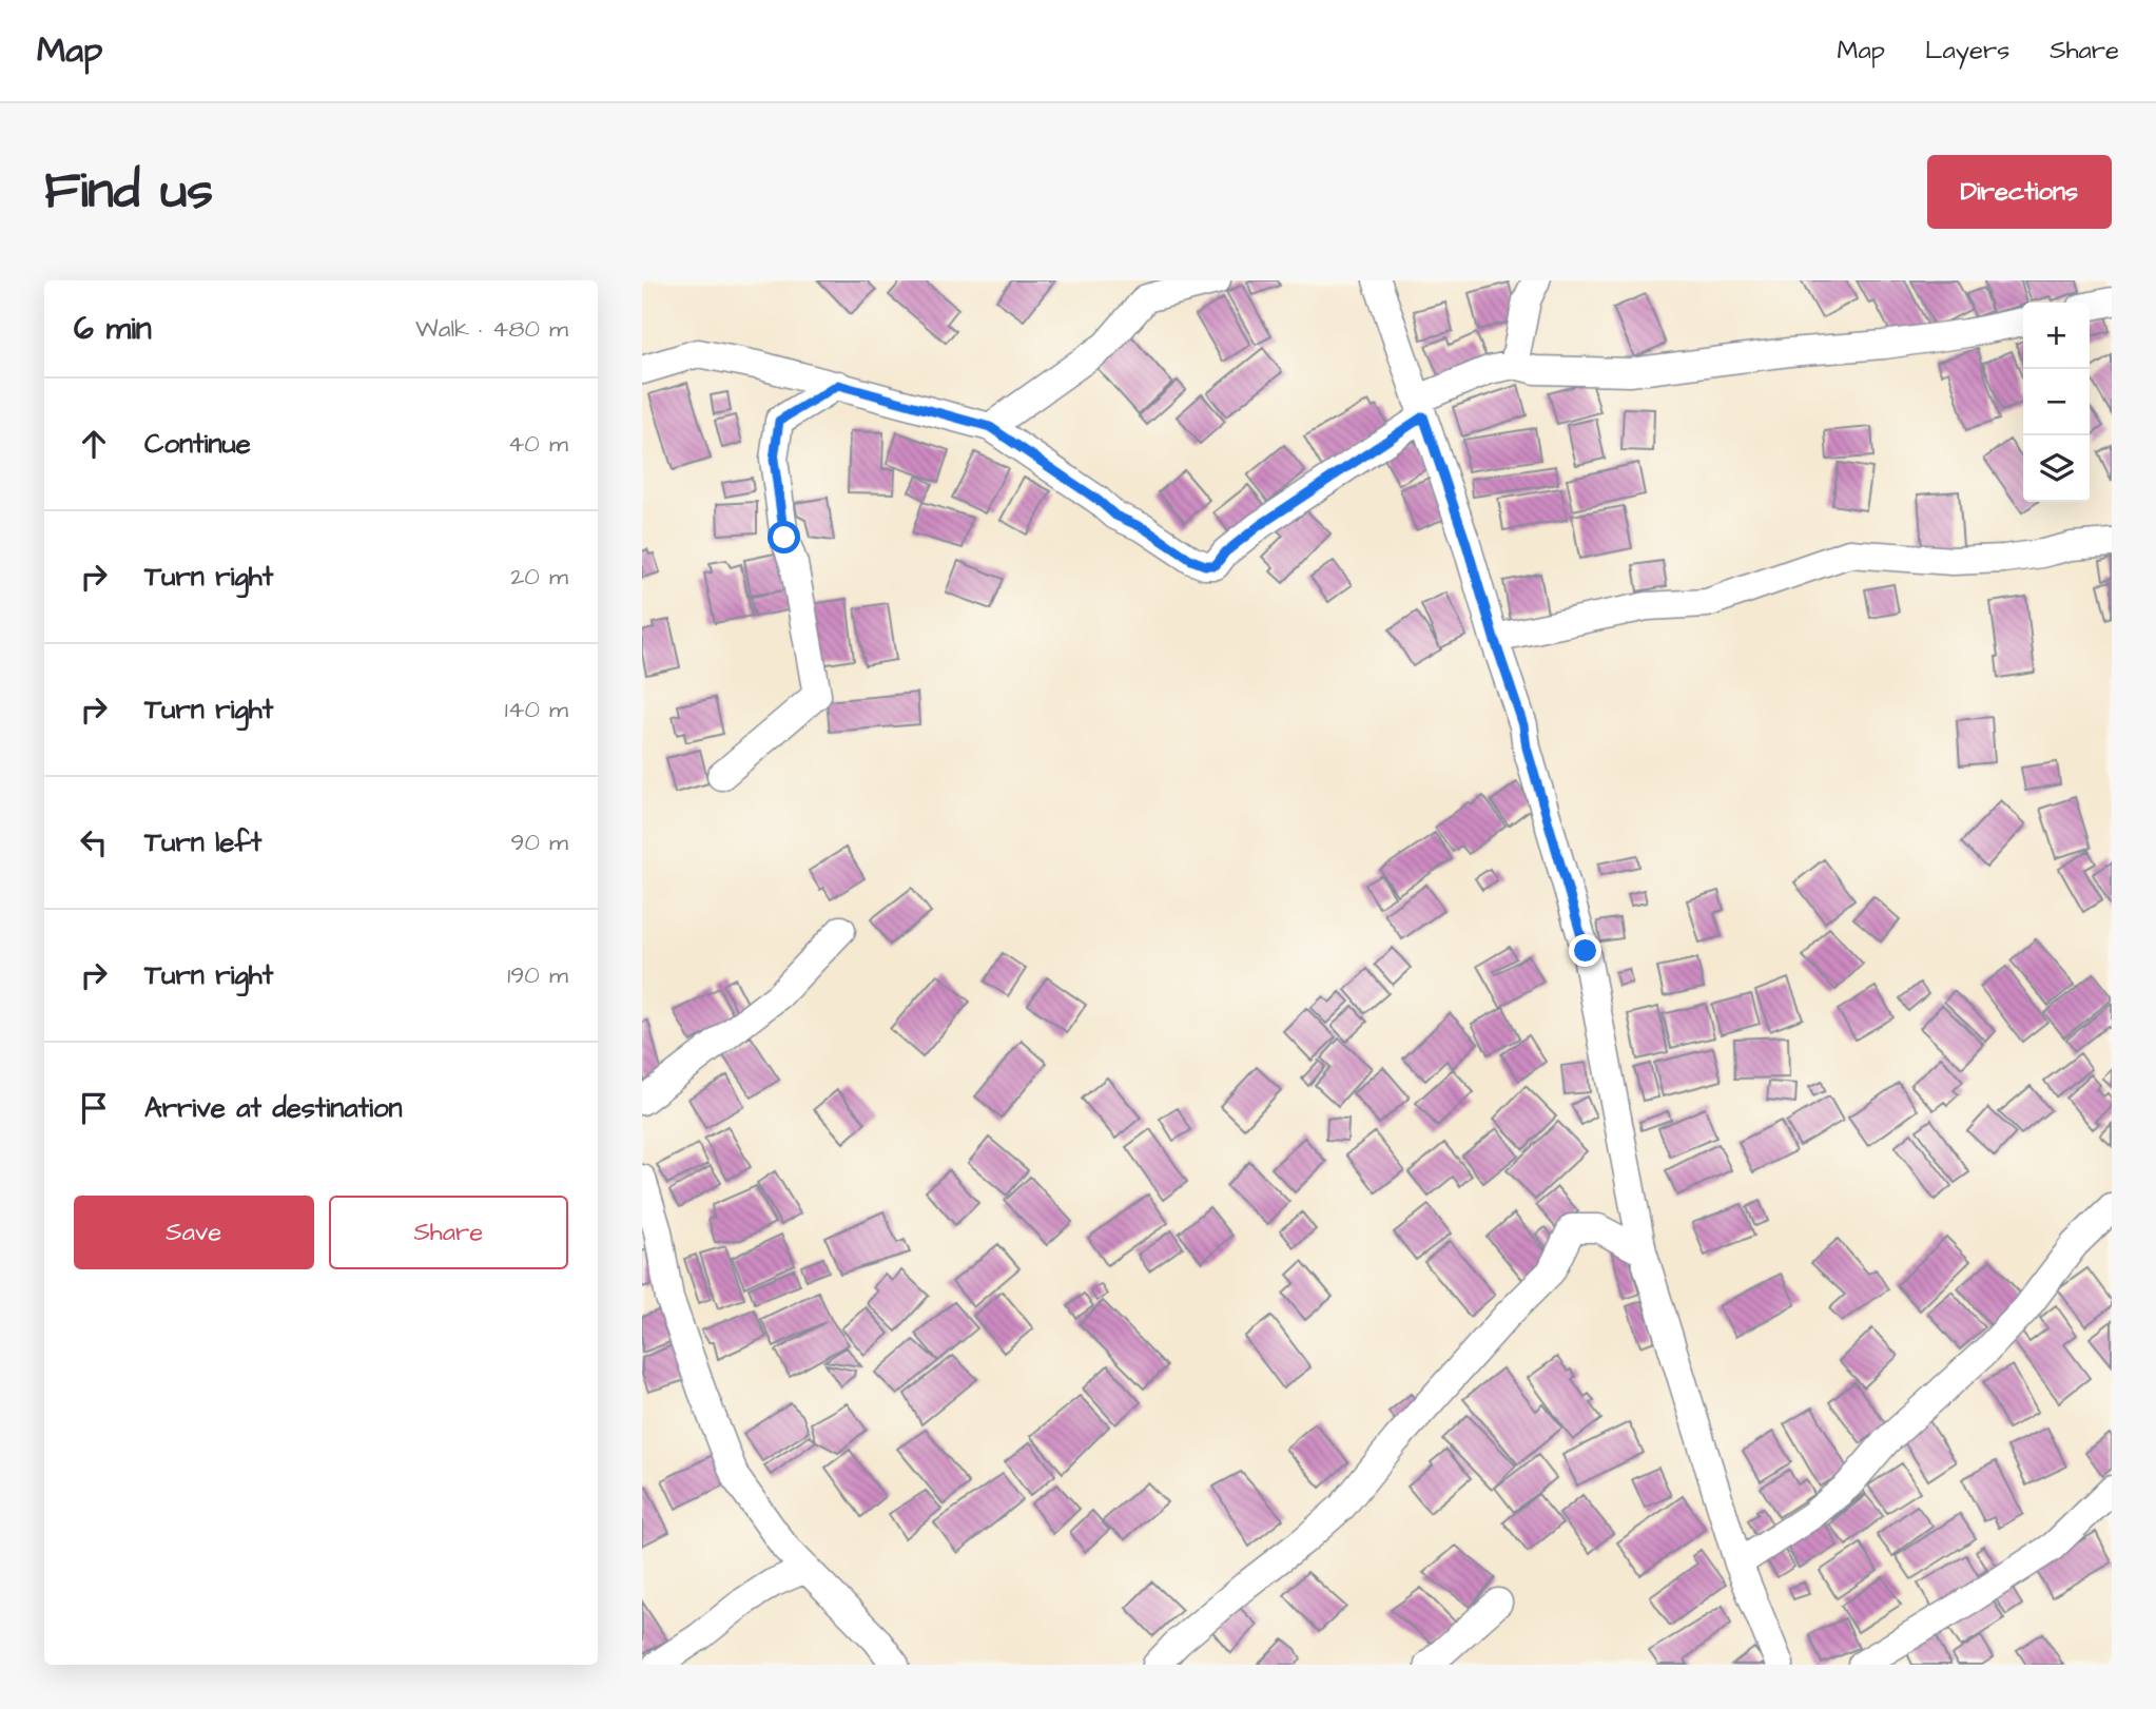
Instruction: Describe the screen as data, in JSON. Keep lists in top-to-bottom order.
{
  "page": {
    "header": "Map",
    "nav": ["Map", "Layers", "Share"],
    "buttons": [
      "Directions",
      ["Save", "Share"]
    ],
    "title": "Find us",
    "heading": ["6 min", "Walk · 480 m"],
    "map_buttons": ["+", "−"],
    "list": [
      ["Continue", "40 m"],
      ["Turn right", "20 m"],
      ["Turn right", "140 m"],
      ["Turn left", "90 m"],
      ["Turn right", "190 m"],
      "Arrive at destination"
    ]
  }
}
